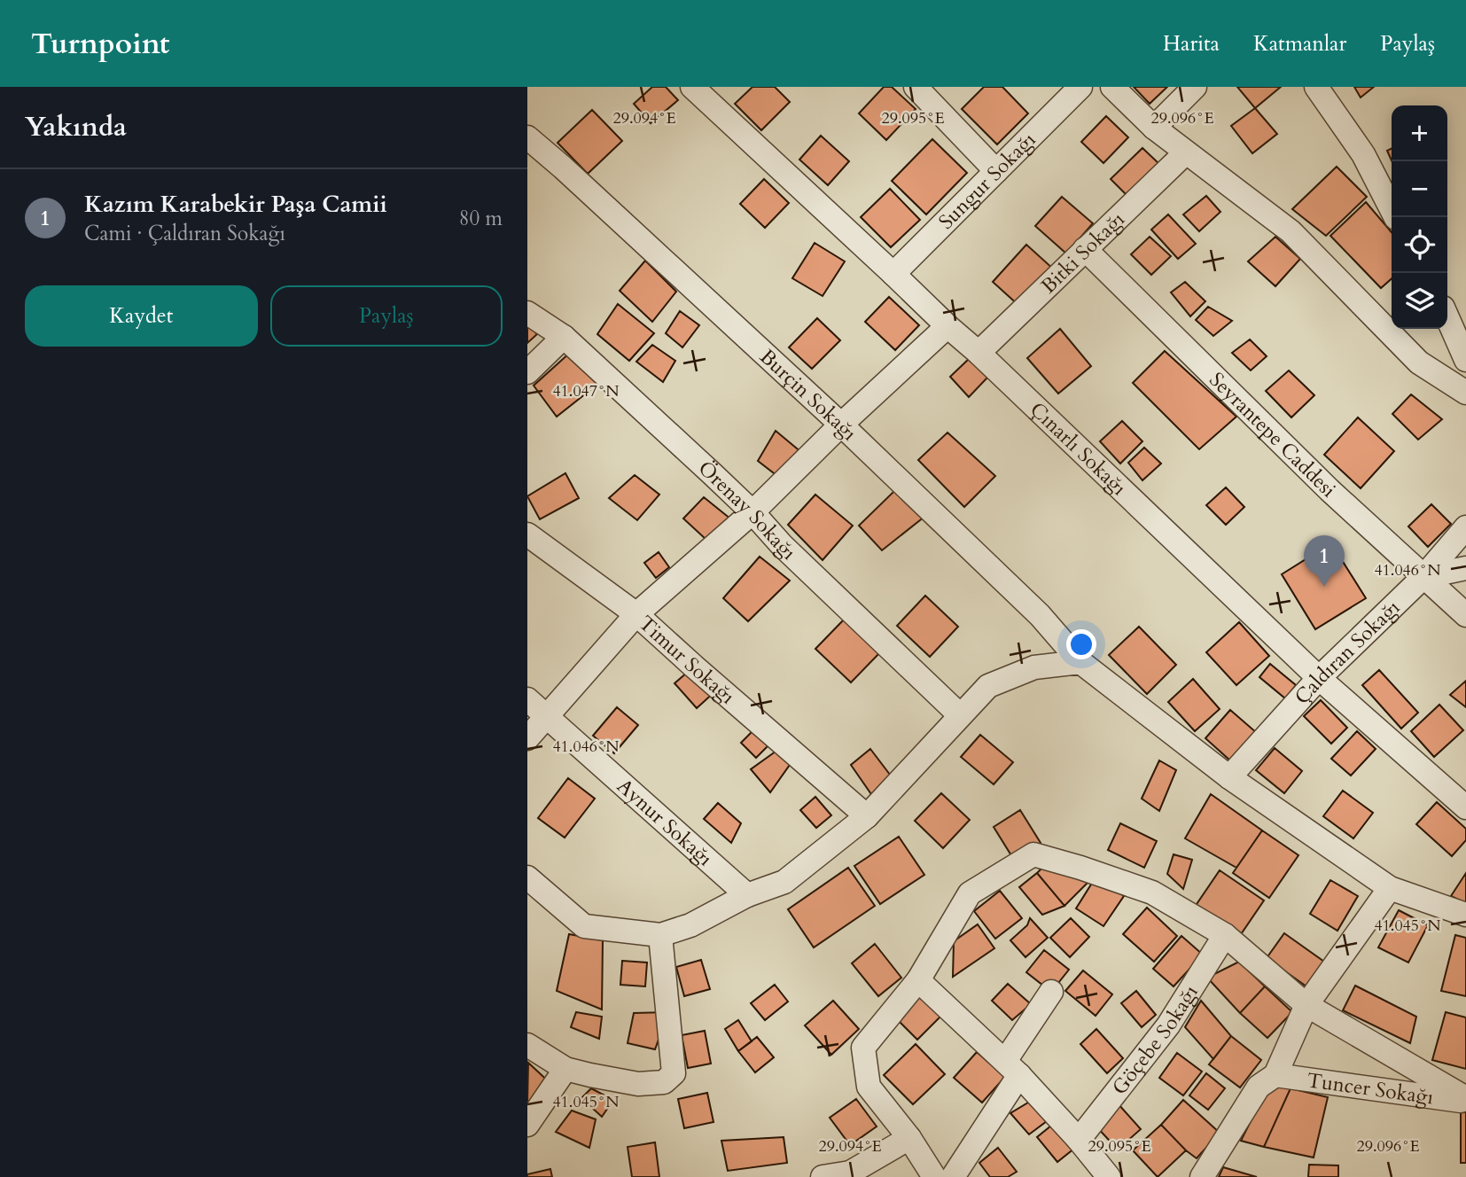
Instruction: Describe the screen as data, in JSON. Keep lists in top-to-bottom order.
{
  "streets": {
    "street": [
      "Sungur Sokağı",
      "Bitki Sokağı",
      "Burçin Sokağı",
      "Seyrantepe Caddesi",
      "Çınarlı Sokağı",
      "Örenay Sokağı",
      "Çaldıran Sokağı",
      "Timur Sokağı",
      "Aynur Sokağı",
      "Göçebe Sokağı",
      "Tuncer Sokağı"
    ]
  },
  "crossings": [
    ["Sungur Sokağı", "Çınarlı Sokağı"],
    ["Bitki Sokağı", "Seyrantepe Caddesi"],
    ["Bitki Sokağı", "Çınarlı Sokağı"],
    ["Burçin Sokağı", "Çaldıran Sokağı"],
    ["Seyrantepe Caddesi", "Çaldıran Sokağı"],
    ["Çınarlı Sokağı", "Çaldıran Sokağı"]
  ],
  "page": {
    "header": "Turnpoint",
    "nav": ["Harita", "Katmanlar", "Paylaş"],
    "heading": "Yakında",
    "map_buttons": ["+", "−"],
    "list": [
      {
        "mark": "1",
        "name": "Kazım Karabekir Paşa Camii",
        "note": "Cami · Çaldıran Sokağı",
        "value": "80 m"
      }
    ],
    "buttons": ["Kaydet", "Paylaş"],
    "pins": "1"
  },
  "coordinates": [
    "29.096°E",
    "29.094°E",
    "29.095°E",
    "41.047°N",
    "41.046°N",
    "41.045°N"
  ]
}
